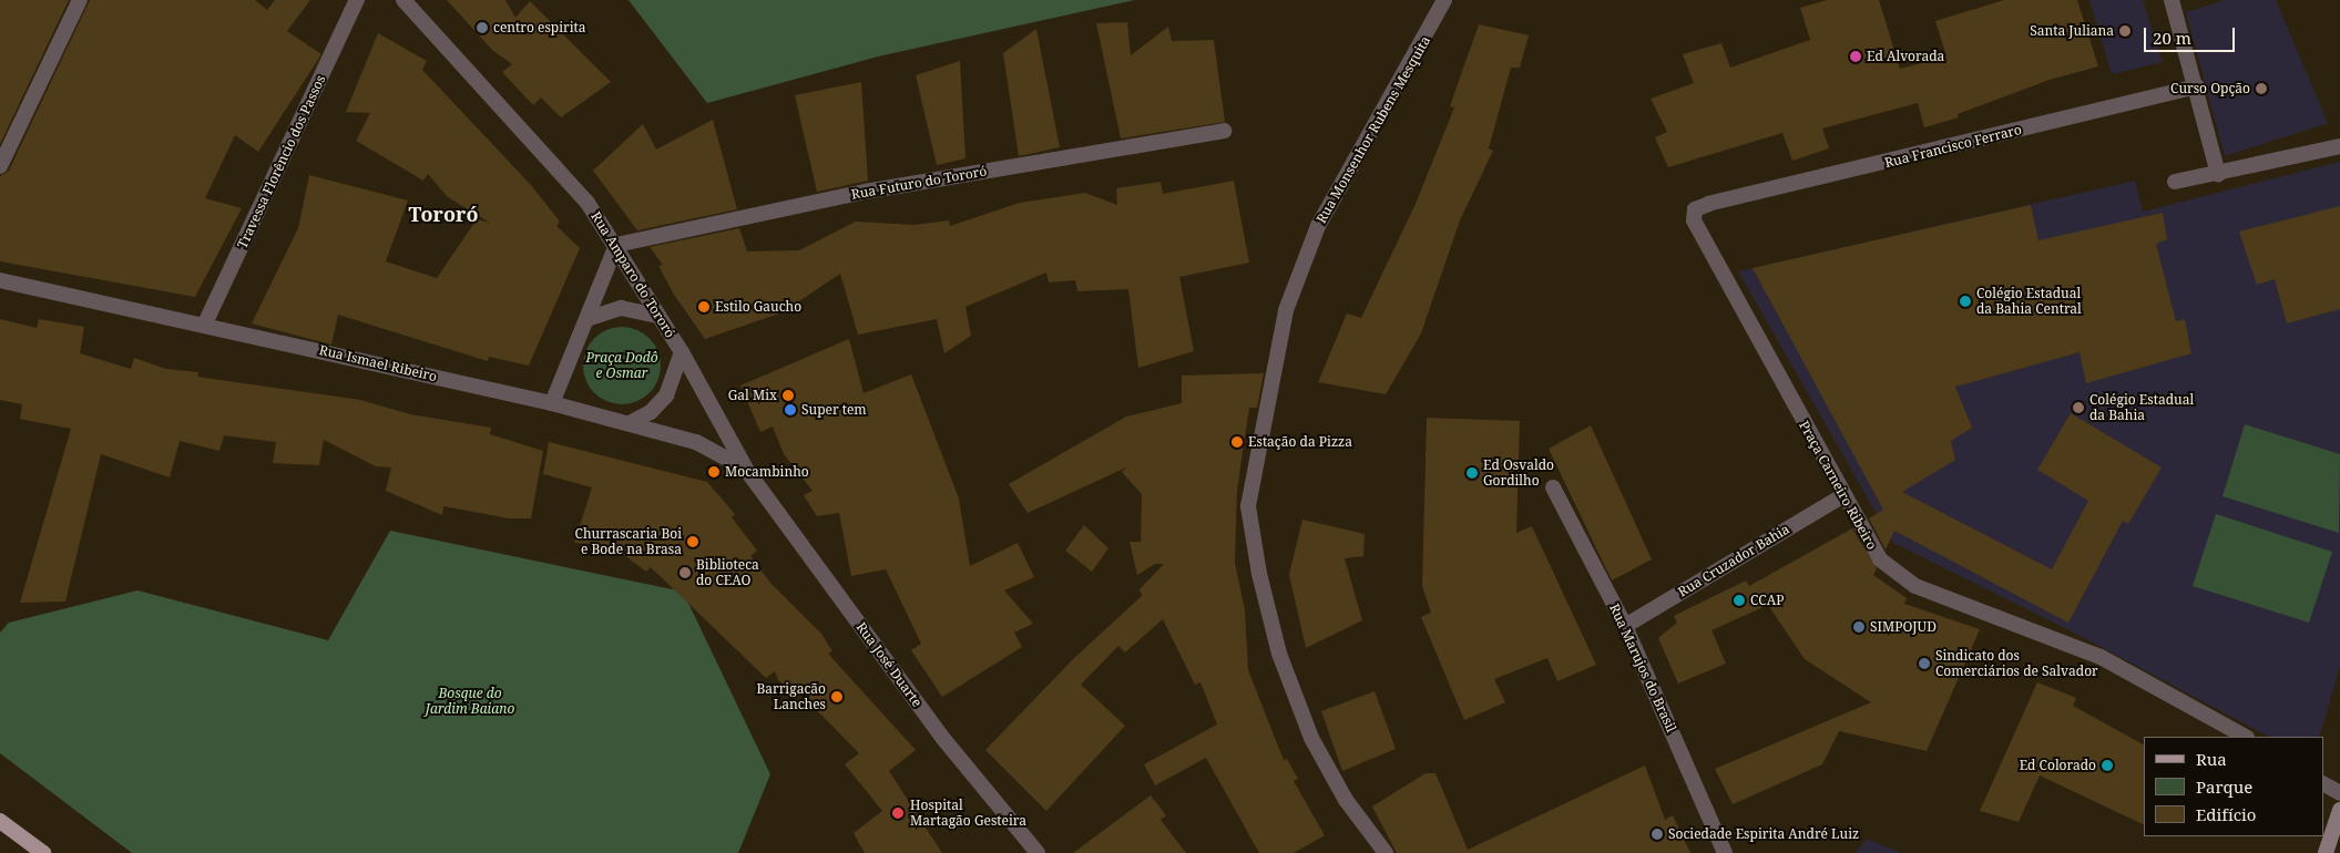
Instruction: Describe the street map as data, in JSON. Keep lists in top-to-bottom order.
{
  "streets": {
    "street": [
      "Rua Monsenhor Rubens Mesquita",
      "Rua Francisco Ferraro",
      "Travessa Florêncio dos Passos",
      "Rua Futuro do Tororó",
      "Rua Amparo do Tororó",
      "Rua Ismael Ribeiro",
      "Praça Carneiro Ribeiro",
      "Rua Cruzador Bahia",
      "Rua José Duarte",
      "Rua Marujos do Brasil"
    ]
  },
  "crossings": [
    ["Rua Francisco Ferraro", "Praça Carneiro Ribeiro"],
    ["Travessa Florêncio dos Passos", "Rua Ismael Ribeiro"],
    ["Rua Futuro do Tororó", "Rua Amparo do Tororó"],
    ["Rua Amparo do Tororó", "Rua Ismael Ribeiro"],
    ["Rua Amparo do Tororó", "Rua José Duarte"],
    ["Rua Ismael Ribeiro", "Rua José Duarte"],
    ["Praça Carneiro Ribeiro", "Rua Cruzador Bahia"],
    ["Rua Cruzador Bahia", "Rua Marujos do Brasil"]
  ],
  "districts": ["Tororó"],
  "parks": ["Praça Dodô e Osmar", "Bosque do Jardim Baiano"],
  "places": [
    "centro espirita",
    "Santa Juliana",
    "Ed Alvorada",
    "Curso Opção",
    "Colégio Estadual da Bahia Central",
    "Estilo Gaucho",
    "Gal Mix",
    "Colégio Estadual da Bahia",
    "Super tem",
    "Estação da Pizza",
    "Mocambinho",
    "Ed Osvaldo Gordilho",
    "Churrascaria Boi e Bode na Brasa",
    "Biblioteca do CEAO",
    "CCAP",
    "SIMPOJUD",
    "Sindicato dos Comerciários de Salvador",
    "Barrigacão Lanches",
    "Ed Colorado",
    "Hospital Martagão Gesteira",
    "Sociedade Espirita André Luiz"
  ],
  "legend": ["Rua", "Parque", "Edifício"],
  "scale_bar": "20 m"
}
